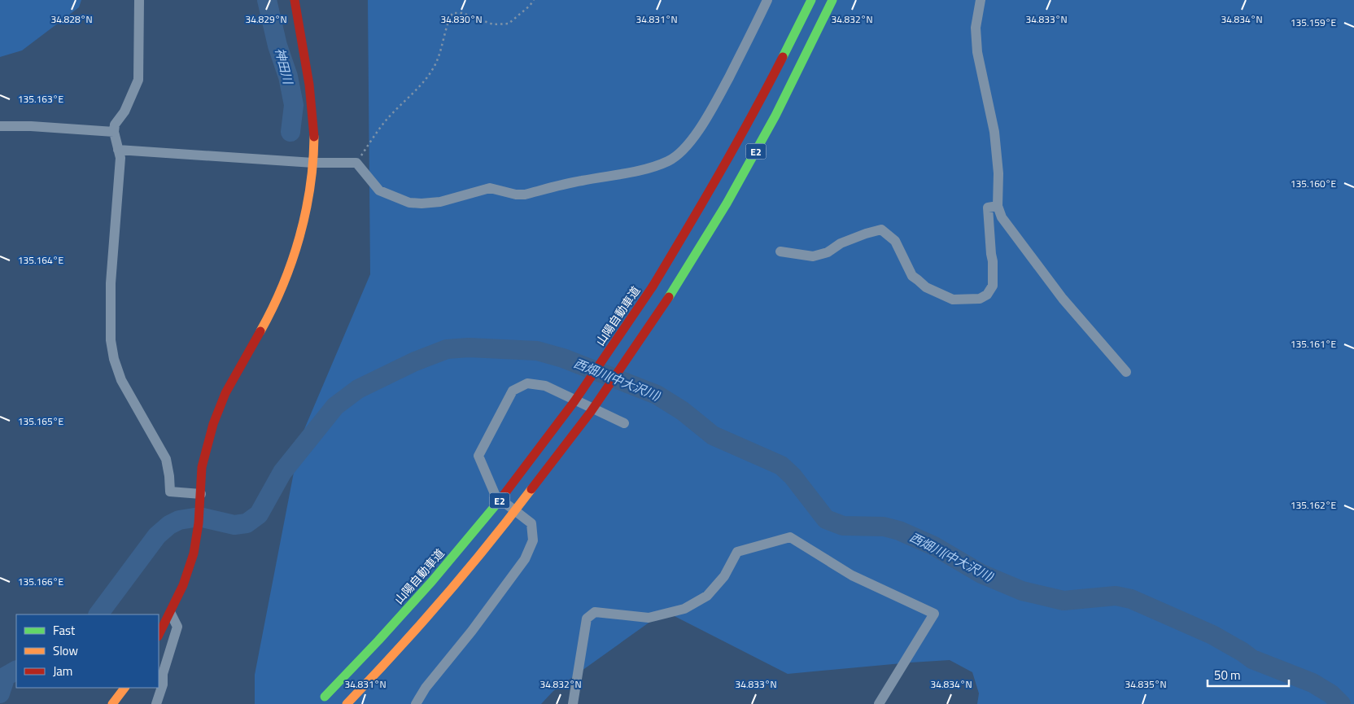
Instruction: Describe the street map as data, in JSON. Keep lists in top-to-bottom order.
{
  "streets": {
    "main road": ["E2", "山陽自動車道"]
  },
  "water": ["神田川", "西畑川(中大沢川)"],
  "legend": ["Fast", "Slow", "Jam"],
  "scale_bar": "50 m",
  "coordinates": [
    "34.828°N",
    "34.829°N",
    "34.830°N",
    "34.831°N",
    "34.832°N",
    "34.833°N",
    "34.834°N",
    "135.159°E",
    "135.163°E",
    "135.160°E",
    "135.164°E",
    "135.161°E",
    "135.165°E",
    "135.162°E",
    "135.166°E",
    "34.835°N"
  ]
}
